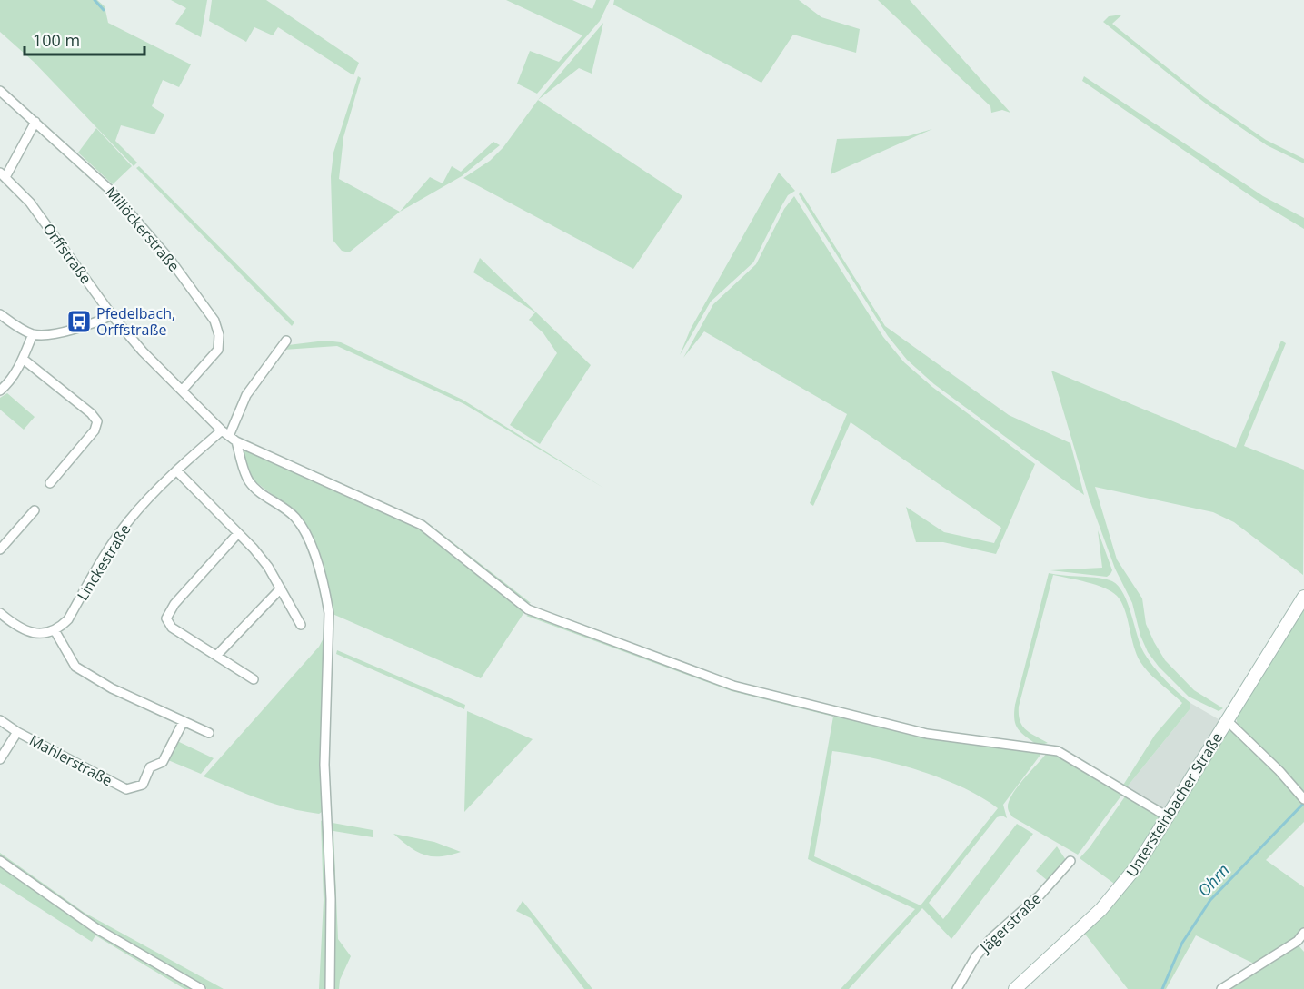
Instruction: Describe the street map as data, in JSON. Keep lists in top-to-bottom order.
{
  "streets": {
    "main road": ["Untersteinbacher Straße"],
    "street": [
      "Millöckerstraße",
      "Orffstraße",
      "Linckestraße",
      "Mahlerstraße",
      "Jägerstraße"
    ]
  },
  "crossings": [
    ["Millöckerstraße", "Orffstraße"],
    ["Orffstraße", "Linckestraße"],
    ["Orffstraße", "Untersteinbacher Straße"]
  ],
  "water": ["Ohrn"],
  "places": {
    "bus stop": ["Pfedelbach, Orffstraße"]
  },
  "scale_bar": "100 m"
}
